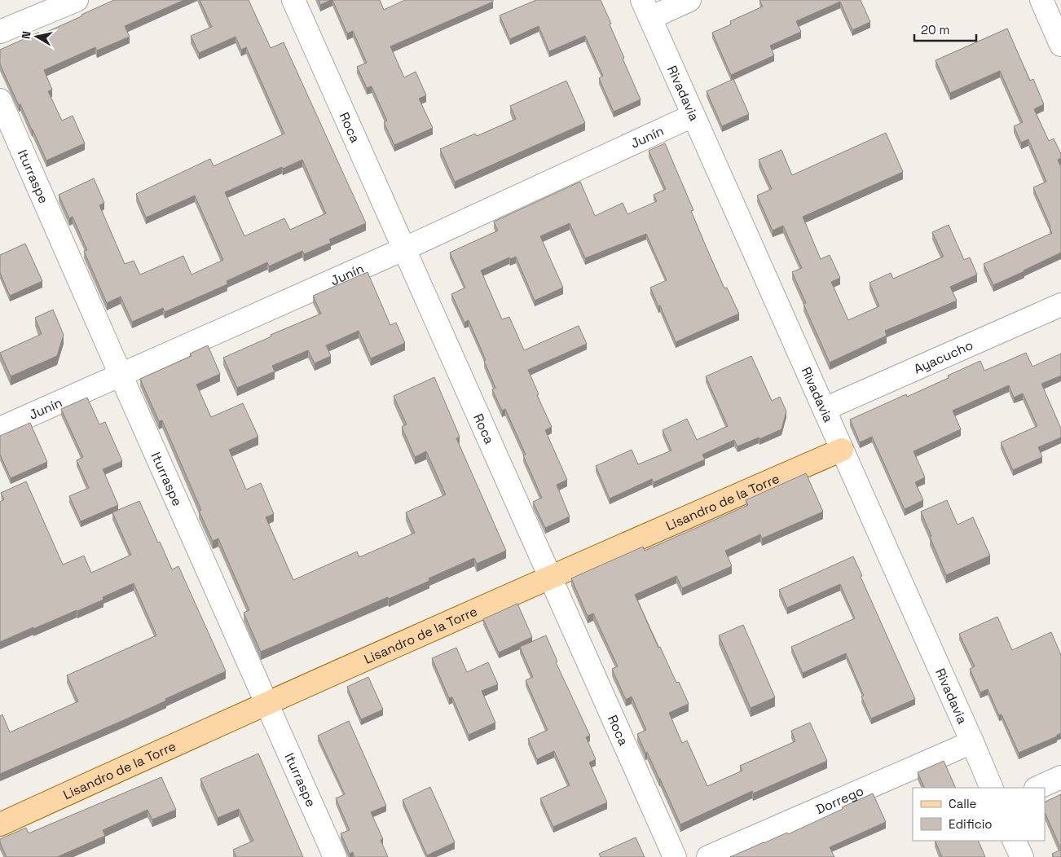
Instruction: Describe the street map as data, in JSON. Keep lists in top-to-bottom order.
{
  "streets": {
    "main road": ["Lisandro de la Torre"],
    "street": [
      "Rivadavia",
      "Roca",
      "Junín",
      "Iturraspe",
      "Ayacucho",
      "Dorrego"
    ]
  },
  "crossings": [
    ["Rivadavia", "Junín"],
    ["Rivadavia", "Ayacucho"],
    ["Rivadavia", "Lisandro de la Torre"],
    ["Rivadavia", "Dorrego"],
    ["Roca", "Junín"],
    ["Roca", "Lisandro de la Torre"],
    ["Junín", "Iturraspe"],
    ["Iturraspe", "Lisandro de la Torre"]
  ],
  "legend": ["Calle", "Edificio"],
  "scale_bar": "20 m",
  "north": "left"
}
